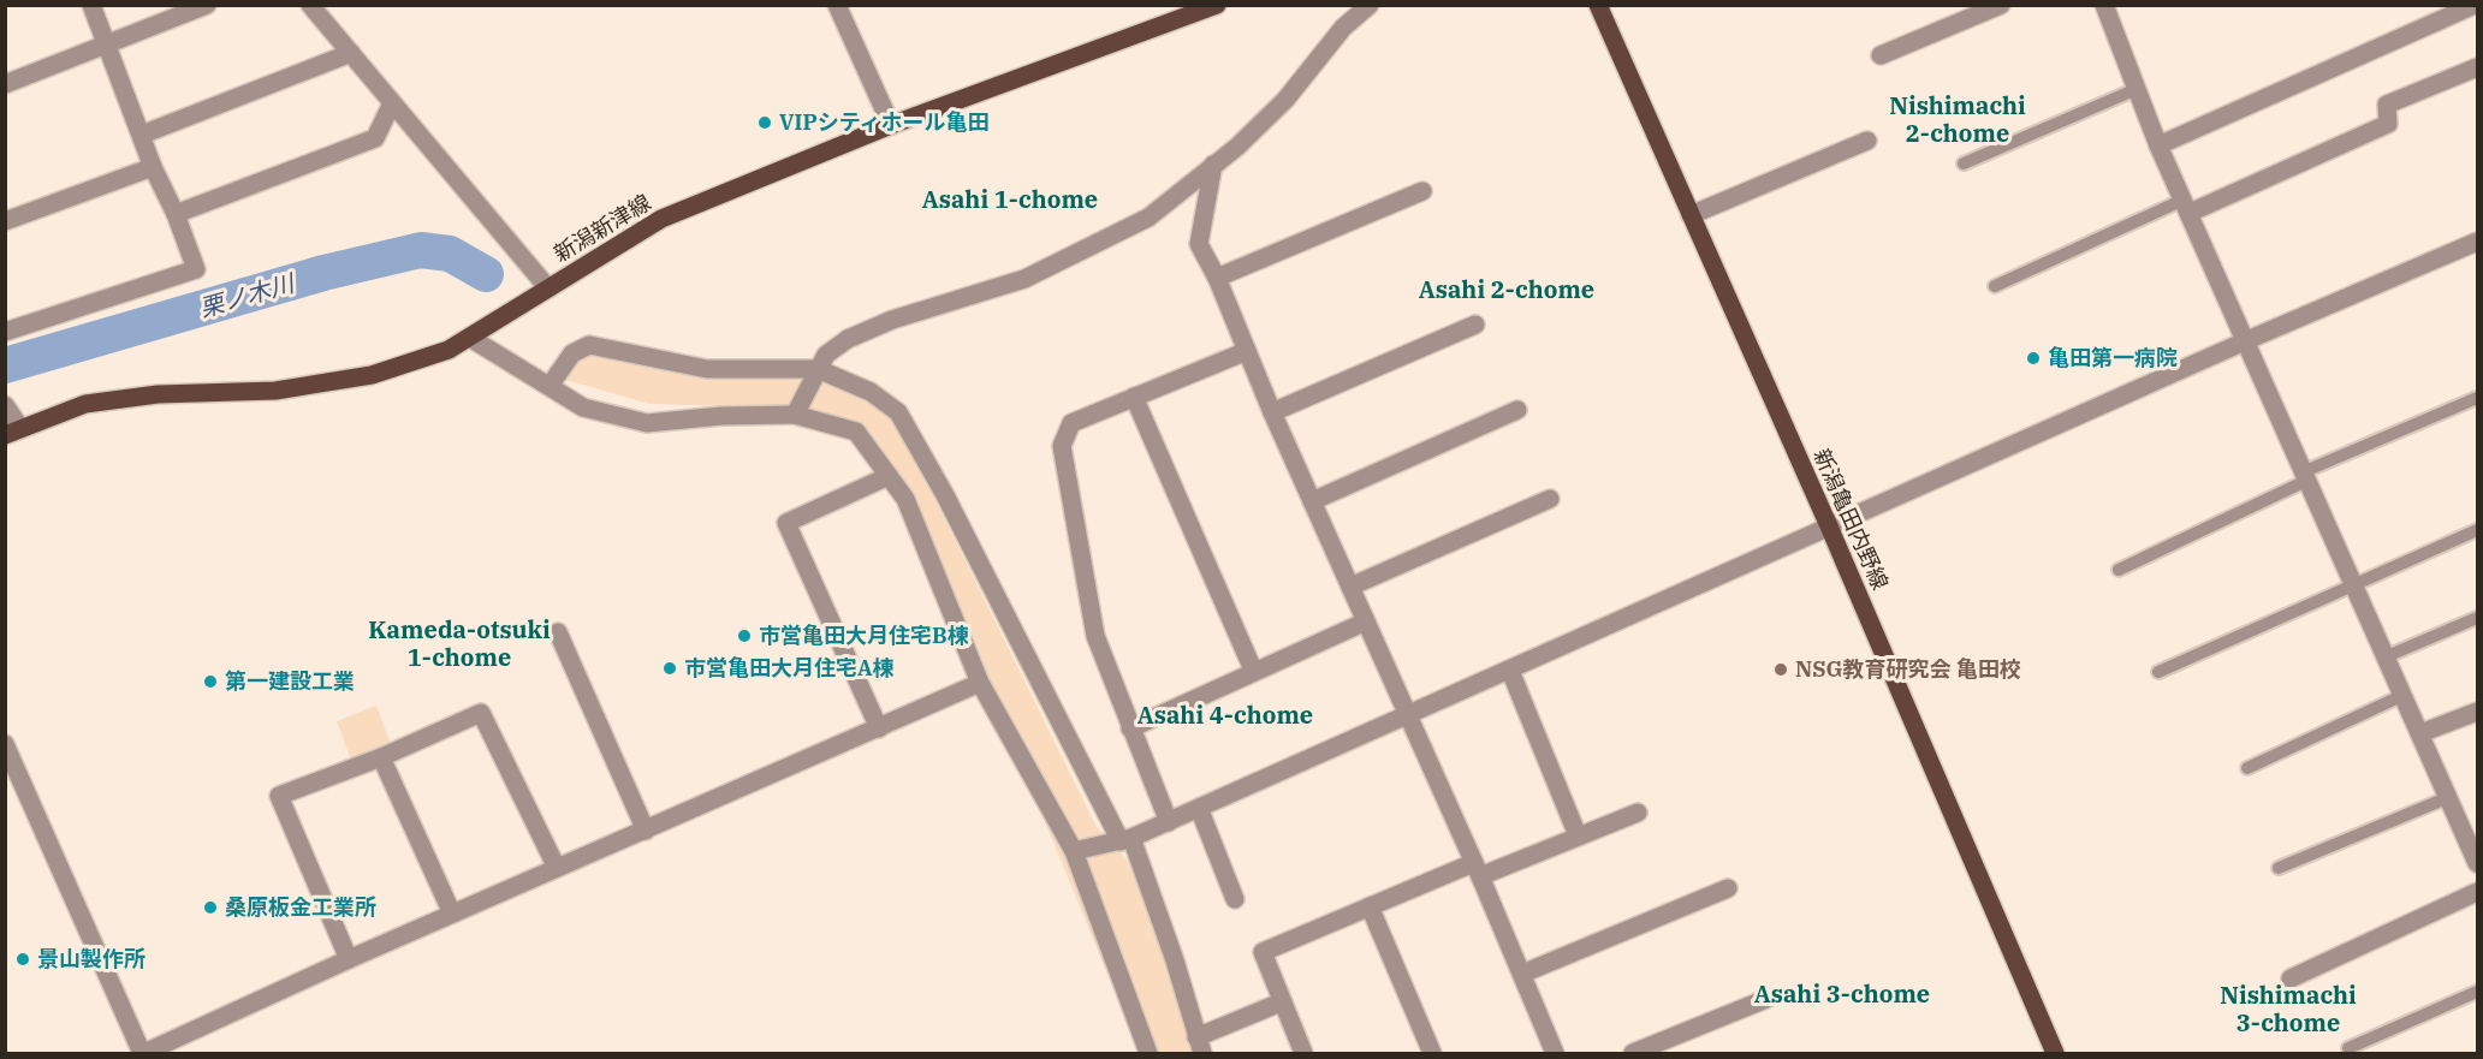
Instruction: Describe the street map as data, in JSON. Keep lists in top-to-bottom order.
{
  "streets": {
    "main road": ["新潟新津線", "新潟亀田内野線"]
  },
  "districts": [
    "Nishimachi 2-chome",
    "Asahi 1-chome",
    "Asahi 2-chome",
    "Kameda-otsuki 1-chome",
    "Asahi 4-chome",
    "Asahi 3-chome",
    "Nishimachi 3-chome"
  ],
  "water": ["栗ノ木川"],
  "places": [
    "VIPシティホール亀田",
    "亀田第一病院",
    "市営亀田大月住宅B棟",
    "市営亀田大月住宅A棟",
    "NSG教育研究会 亀田校",
    "第一建設工業",
    "桑原板金工業所",
    "景山製作所"
  ]
}
